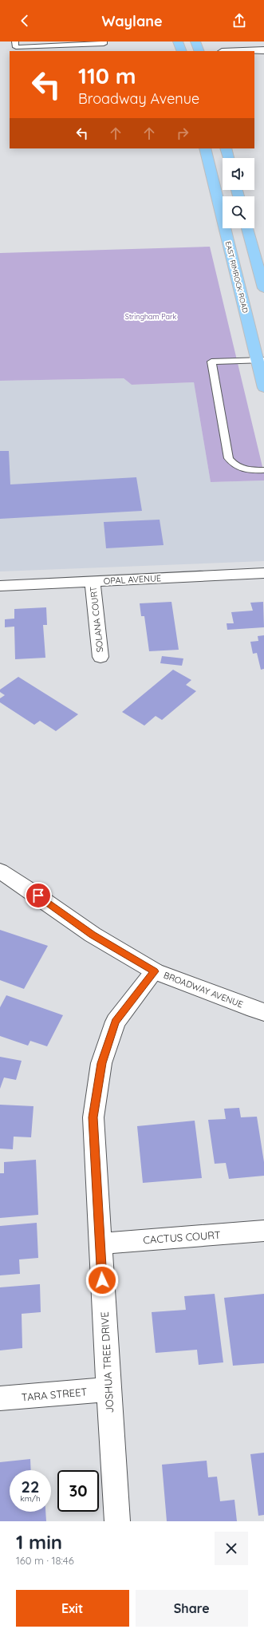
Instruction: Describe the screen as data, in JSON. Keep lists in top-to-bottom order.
{
  "streets": {
    "main road": ["EAST RIMROCK ROAD"],
    "street": [
      "OPAL AVENUE",
      "SOLANA COURT",
      "BROADWAY AVENUE",
      "CACTUS COURT",
      "JOSHUA TREE DRIVE",
      "TARA STREET"
    ]
  },
  "crossings": [
    ["OPAL AVENUE", "SOLANA COURT"],
    ["BROADWAY AVENUE", "JOSHUA TREE DRIVE"],
    ["CACTUS COURT", "JOSHUA TREE DRIVE"],
    ["JOSHUA TREE DRIVE", "TARA STREET"]
  ],
  "parks": ["Stringham Park"],
  "page": {
    "header": "Waylane",
    "turn": ["110 m", "Broadway Avenue"],
    "speed": "22 km/h",
    "limit": "30",
    "heading": ["1 min", "160 m · 18:46"],
    "buttons": ["Exit", "Share"]
  }
}
